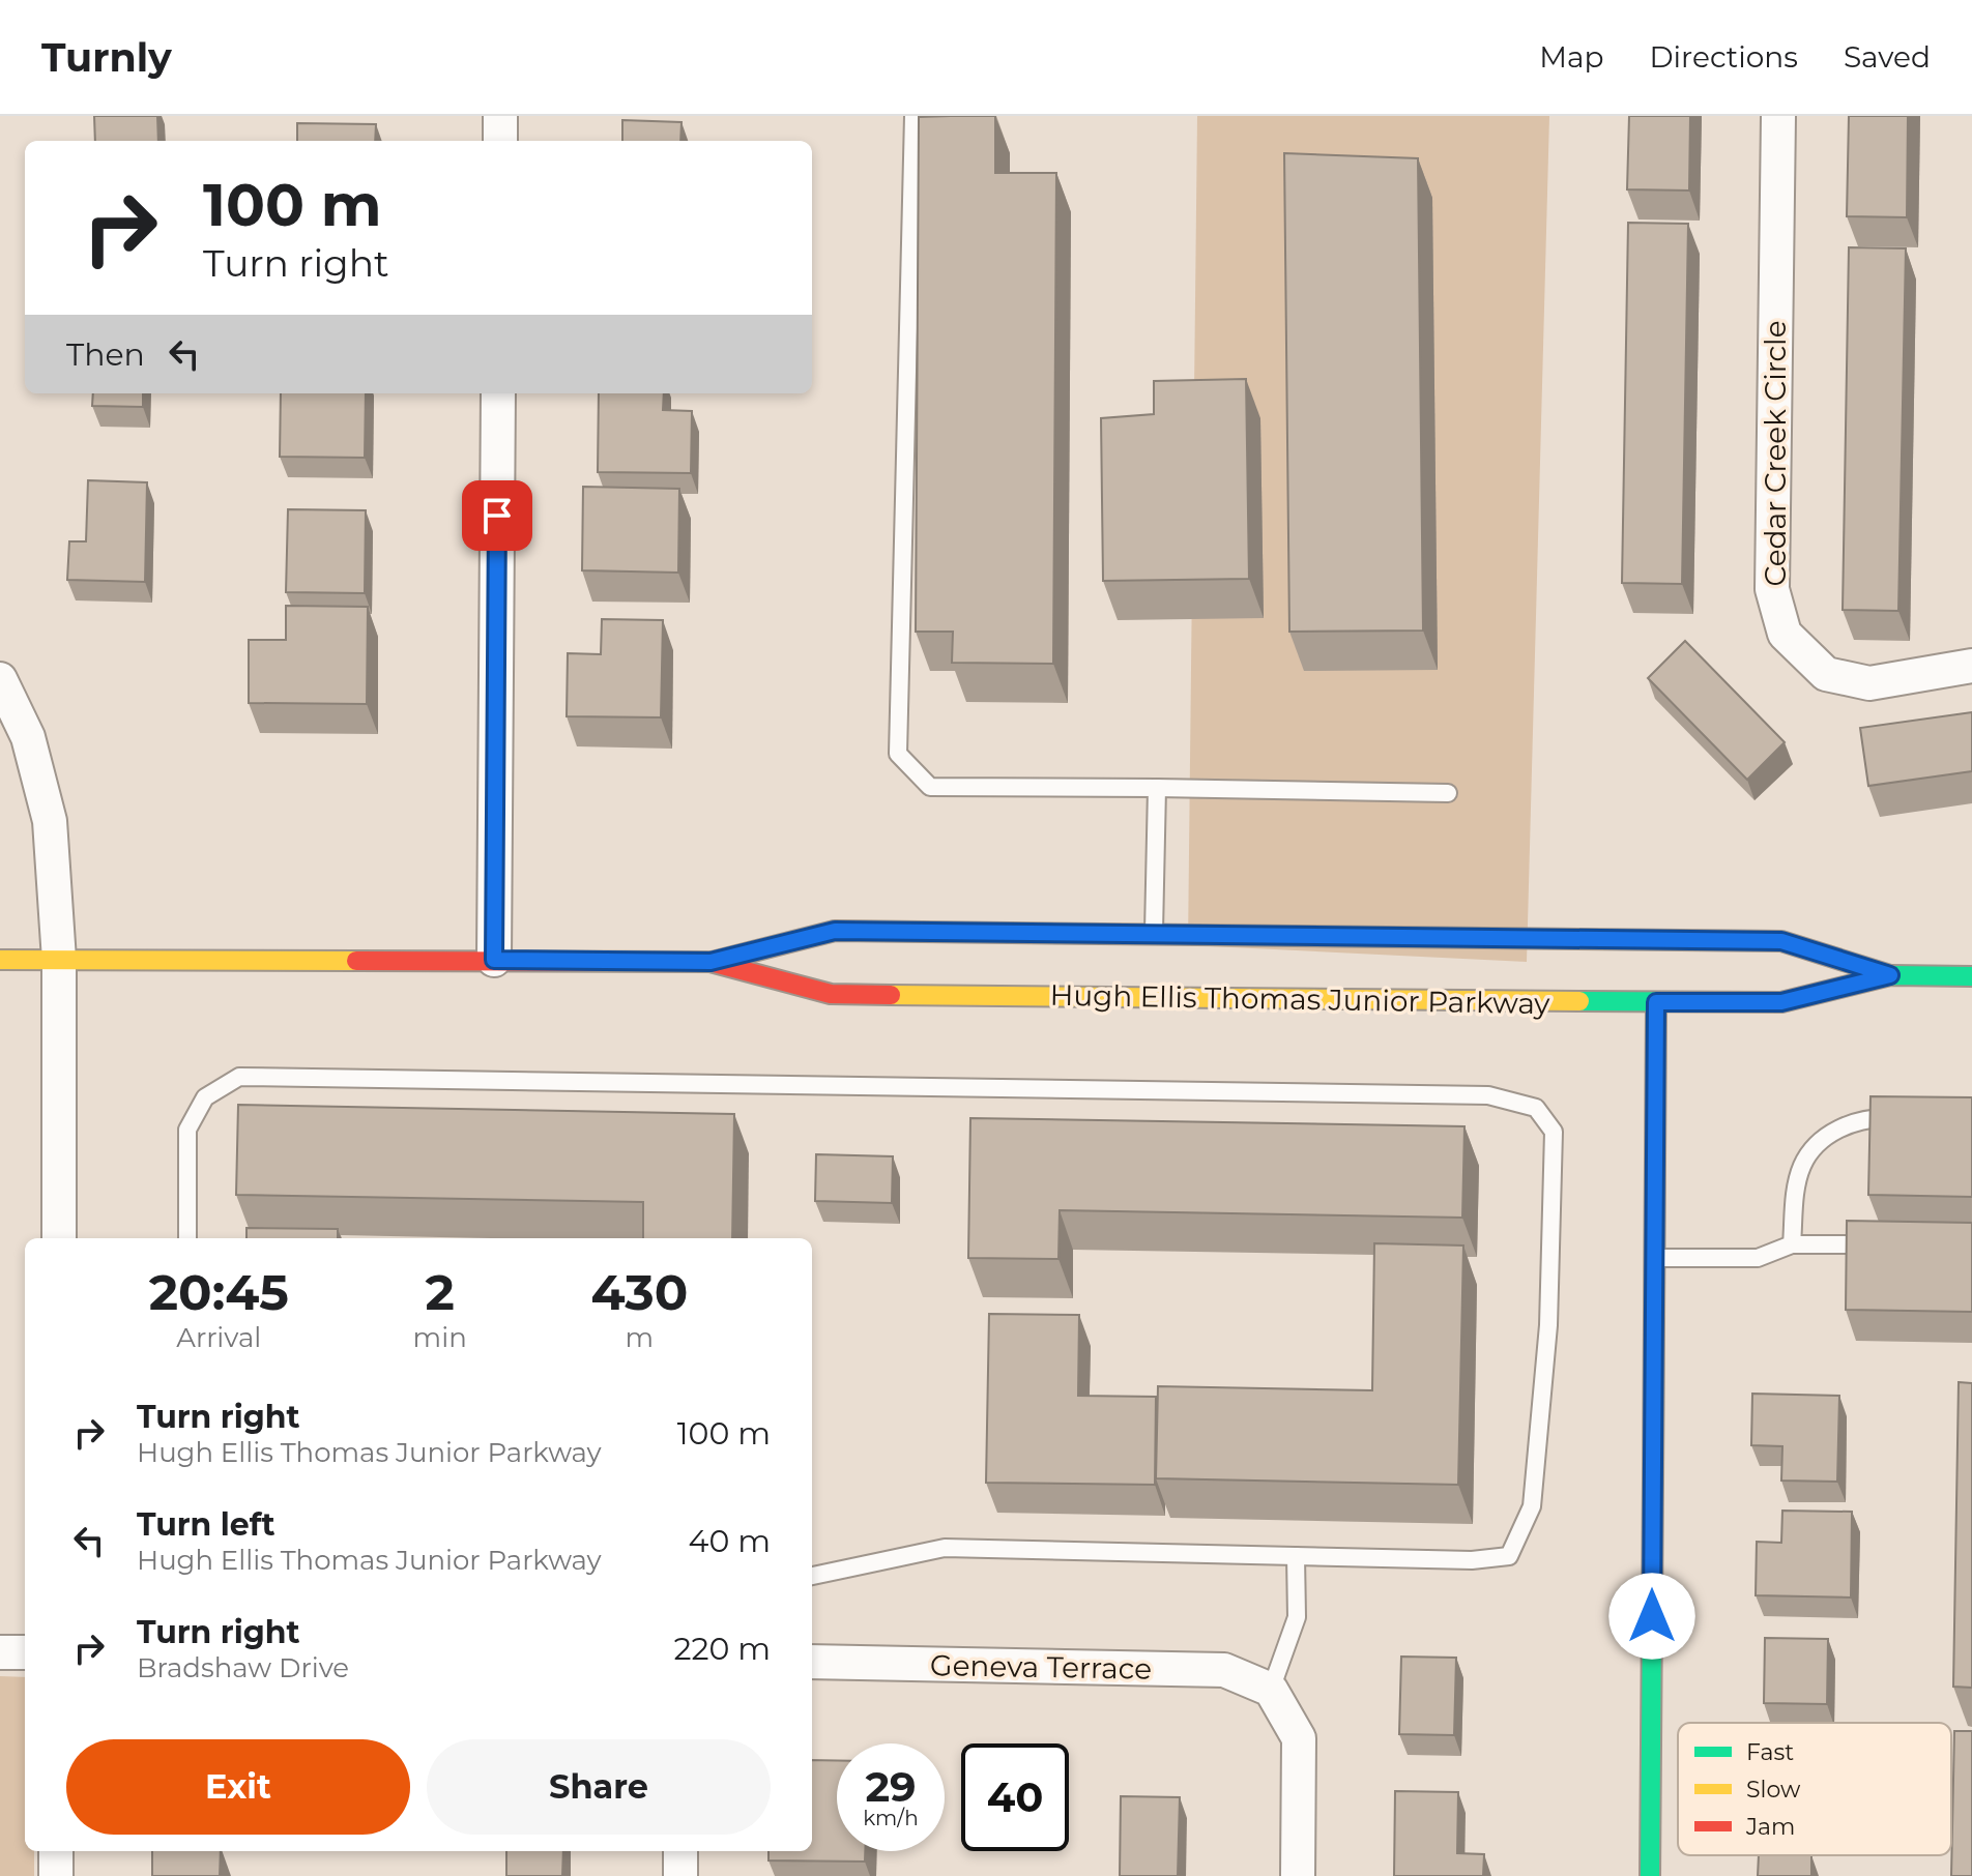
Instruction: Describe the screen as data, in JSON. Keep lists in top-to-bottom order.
{
  "streets": {
    "main road": ["Hugh Ellis Thomas Junior Parkway"],
    "street": ["Cedar Creek Circle", "Geneva Terrace"]
  },
  "legend": ["Fast", "Slow", "Jam"],
  "page": {
    "header": "Turnly",
    "nav": ["Map", "Directions", "Saved"],
    "turn": ["100 m", "Turn right"],
    "then": "Then",
    "eta": [
      "20:45",
      "Arrival",
      "2",
      "min",
      "430",
      "m"
    ],
    "list": [
      {
        "name": "Turn right",
        "note": "Hugh Ellis Thomas Junior Parkway",
        "value": "100 m"
      },
      {
        "name": "Turn left",
        "note": "Hugh Ellis Thomas Junior Parkway",
        "value": "40 m"
      },
      {
        "name": "Turn right",
        "note": "Bradshaw Drive",
        "value": "220 m"
      }
    ],
    "buttons": ["Exit", "Share"],
    "speed": "29 km/h",
    "limit": "40"
  }
}
